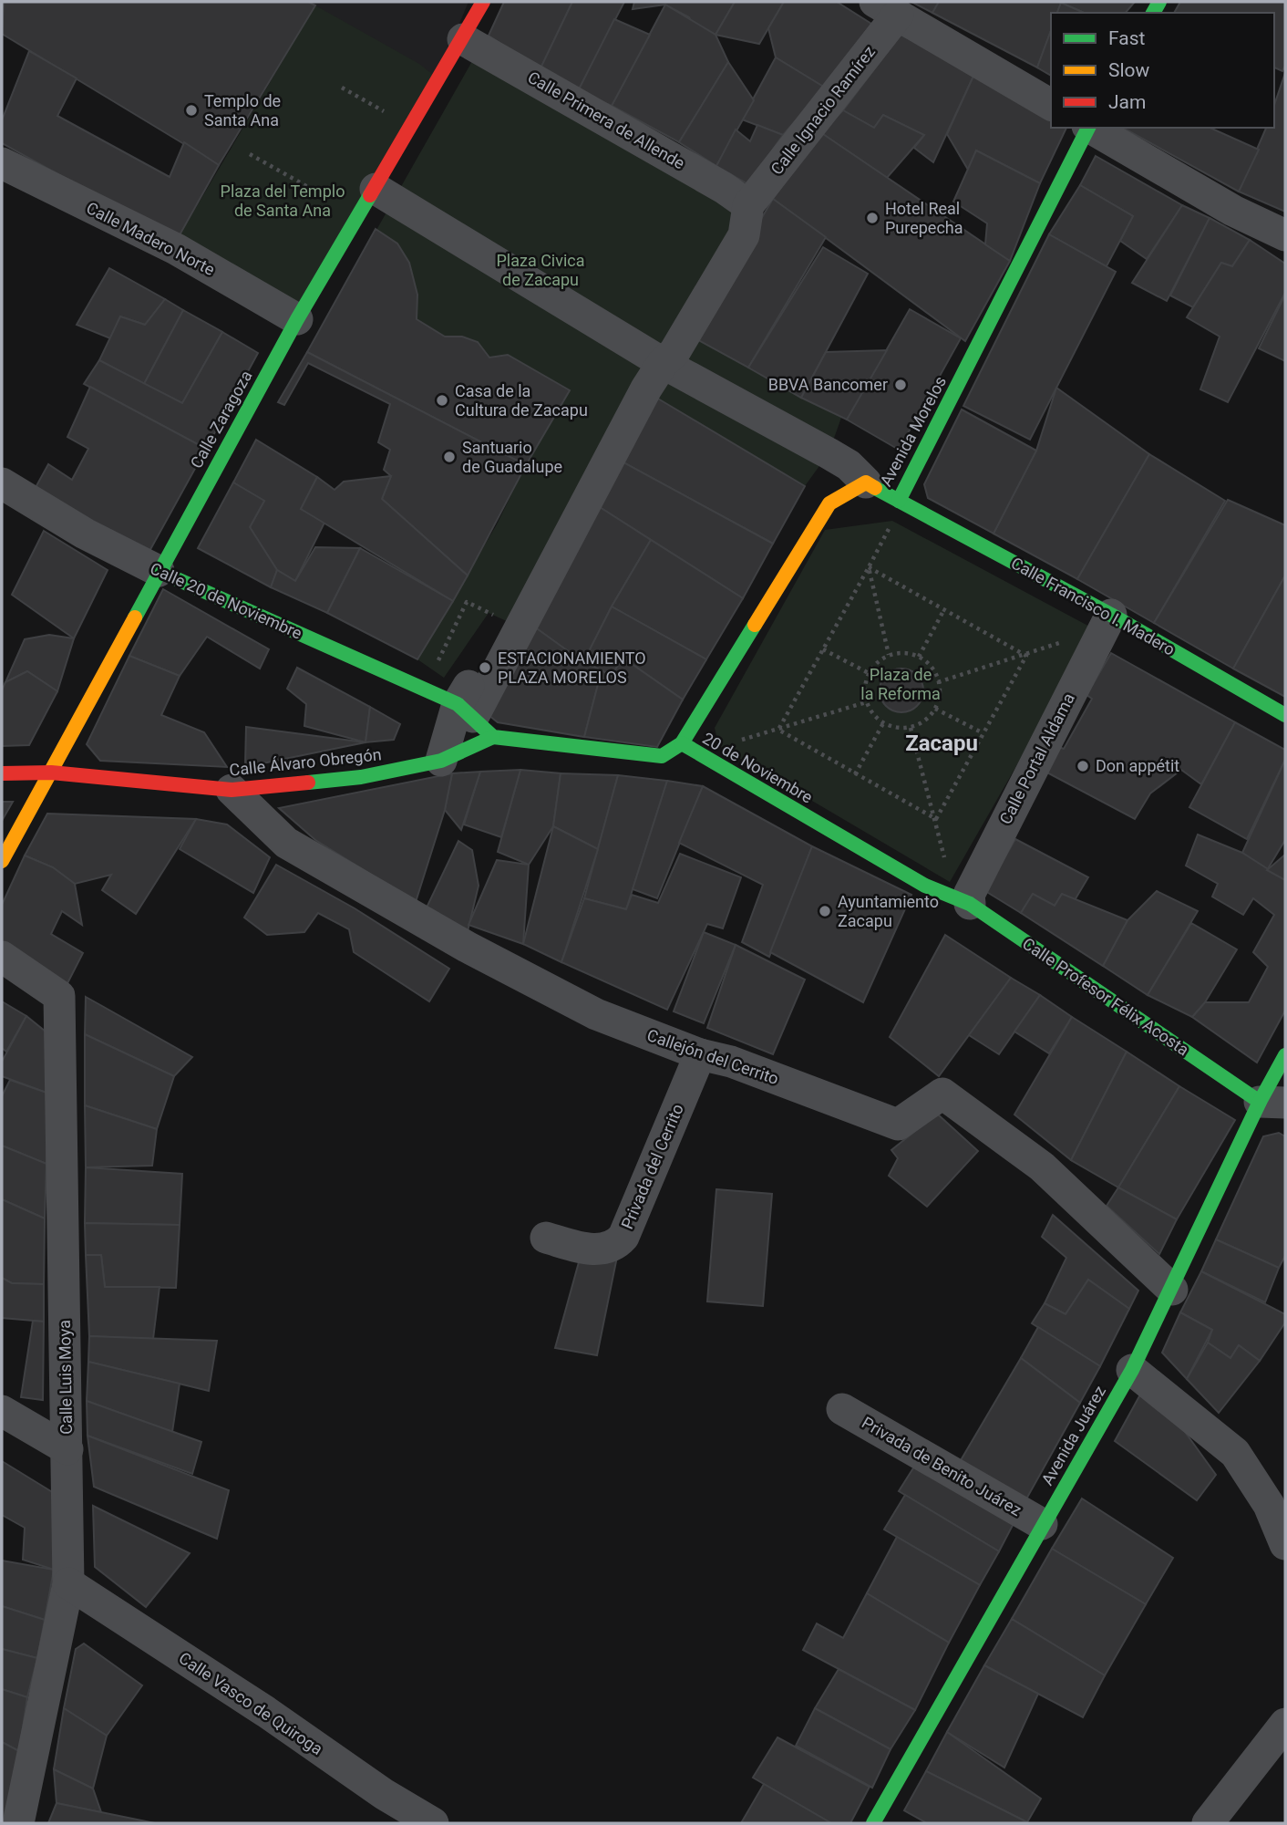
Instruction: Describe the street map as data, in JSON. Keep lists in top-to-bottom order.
{
  "streets": {
    "street": [
      "Calle Ignacio Ramírez",
      "Calle Primera de Allende",
      "Calle Madero Norte",
      "Calle Zaragoza",
      "Avenida Morelos",
      "Calle 20 de Noviembre",
      "Calle Francisco I. Madero",
      "Calle Portal Aldama",
      "Calle Álvaro Obregón",
      "20 de Noviembre",
      "Calle Profesor Félix Acosta",
      "Callejón del Cerrito",
      "Privada del Cerrito",
      "Calle Luis Moya",
      "Avenida Juárez",
      "Privada de Benito Juárez",
      "Calle Vasco de Quiroga"
    ]
  },
  "crossings": [
    ["Calle Ignacio Ramírez", "Calle Primera de Allende"],
    ["Calle Primera de Allende", "Calle Zaragoza"],
    ["Calle Madero Norte", "Calle Zaragoza"],
    ["Calle Zaragoza", "Calle 20 de Noviembre"],
    ["Calle Zaragoza", "Calle Álvaro Obregón"],
    ["Avenida Morelos", "Calle Francisco I. Madero"],
    ["Avenida Morelos", "20 de Noviembre"],
    ["Calle 20 de Noviembre", "Calle Álvaro Obregón"],
    ["Calle 20 de Noviembre", "20 de Noviembre"],
    ["Calle Francisco I. Madero", "Calle Portal Aldama"],
    ["Calle Portal Aldama", "Calle Profesor Félix Acosta"],
    ["Calle Álvaro Obregón", "20 de Noviembre"],
    ["Calle Álvaro Obregón", "Callejón del Cerrito"],
    ["20 de Noviembre", "Calle Profesor Félix Acosta"],
    ["Calle Profesor Félix Acosta", "Avenida Juárez"],
    ["Callejón del Cerrito", "Privada del Cerrito"],
    ["Callejón del Cerrito", "Avenida Juárez"],
    ["Calle Luis Moya", "Calle Vasco de Quiroga"],
    ["Avenida Juárez", "Privada de Benito Juárez"]
  ],
  "districts": ["Zacapu"],
  "parks": ["Plaza del Templo de Santa Ana", "Plaza Civica de Zacapu", "Plaza de la Reforma"],
  "places": [
    "Templo de Santa Ana",
    "Hotel Real Purepecha",
    "BBVA Bancomer",
    "Casa de la Cultura de Zacapu",
    "Santuario de Guadalupe",
    "ESTACIONAMIENTO PLAZA MORELOS",
    "Don appétit",
    "Ayuntamiento Zacapu"
  ],
  "legend": ["Fast", "Slow", "Jam"]
}
